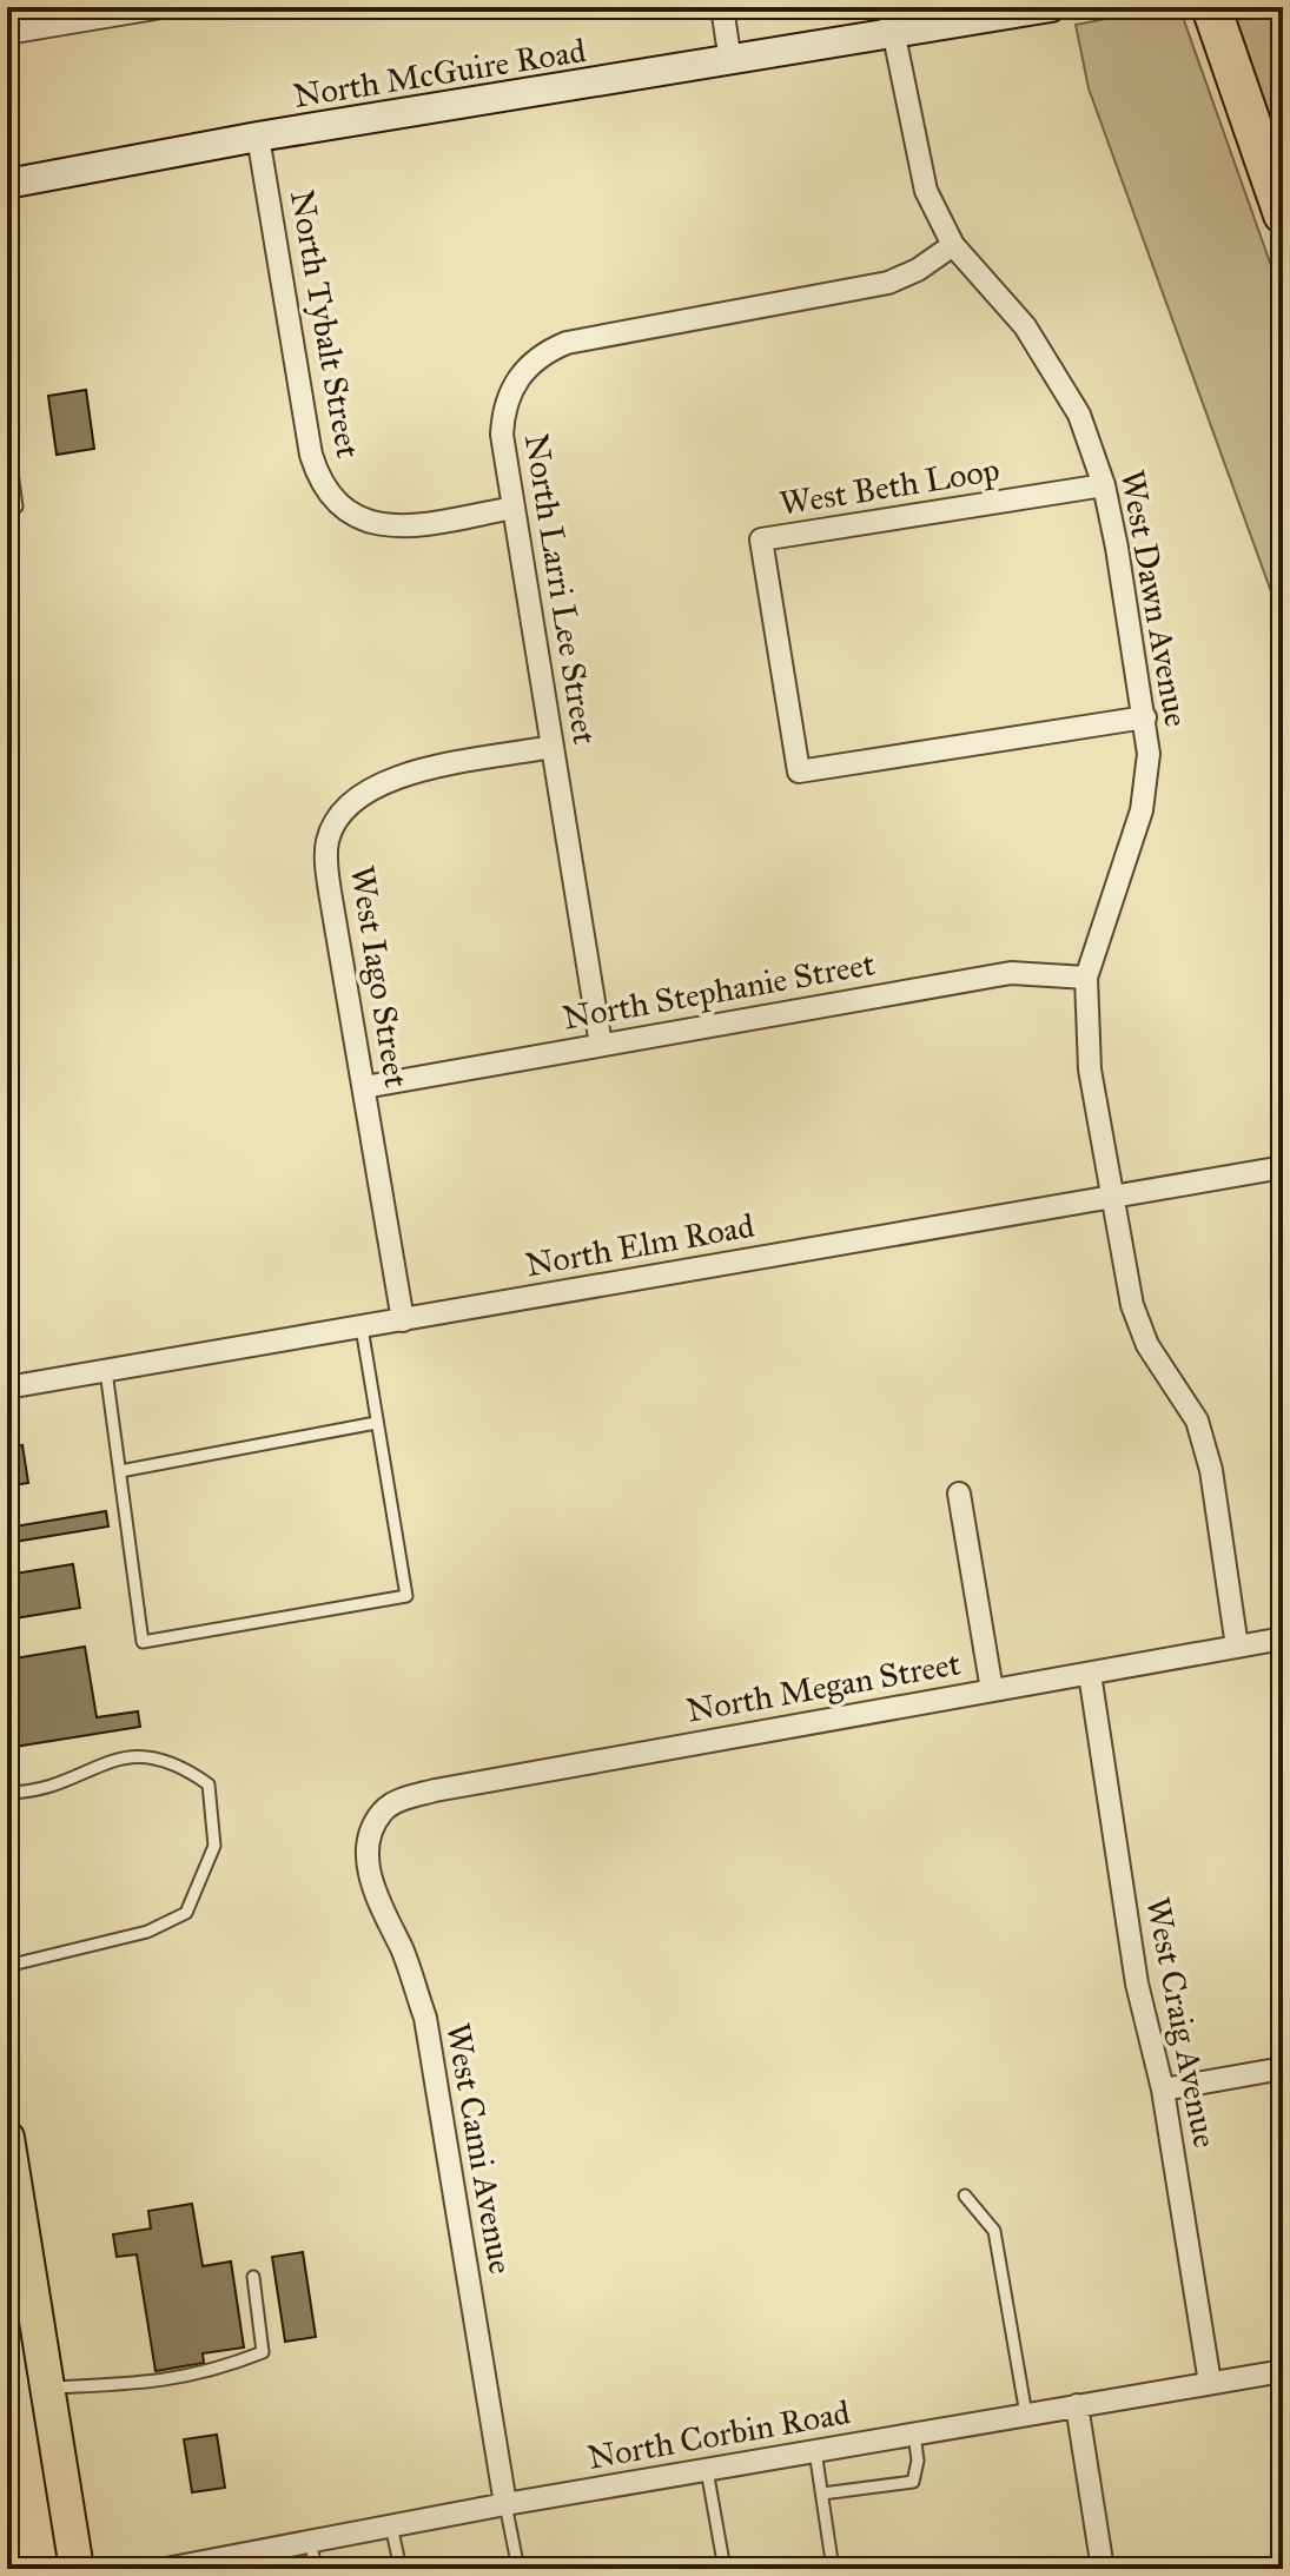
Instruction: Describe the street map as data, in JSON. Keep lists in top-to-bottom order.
{
  "streets": {
    "street": [
      "North McGuire Road",
      "North Tybalt Street",
      "West Beth Loop",
      "North Larri Lee Street",
      "West Dawn Avenue",
      "West Iago Street",
      "North Stephanie Street",
      "North Elm Road",
      "North Megan Street",
      "West Craig Avenue",
      "West Cami Avenue",
      "North Corbin Road"
    ]
  },
  "crossings": [
    ["North McGuire Road", "North Tybalt Street"],
    ["North McGuire Road", "West Dawn Avenue"],
    ["North Tybalt Street", "North Larri Lee Street"],
    ["West Beth Loop", "West Dawn Avenue"],
    ["North Larri Lee Street", "West Dawn Avenue"],
    ["North Larri Lee Street", "West Iago Street"],
    ["North Larri Lee Street", "North Stephanie Street"],
    ["West Dawn Avenue", "North Stephanie Street"],
    ["West Dawn Avenue", "North Elm Road"],
    ["West Dawn Avenue", "North Megan Street"],
    ["West Iago Street", "North Stephanie Street"],
    ["West Iago Street", "North Elm Road"],
    ["North Megan Street", "West Craig Avenue"],
    ["North Megan Street", "West Cami Avenue"],
    ["West Craig Avenue", "North Corbin Road"],
    ["West Cami Avenue", "North Corbin Road"]
  ]
}
